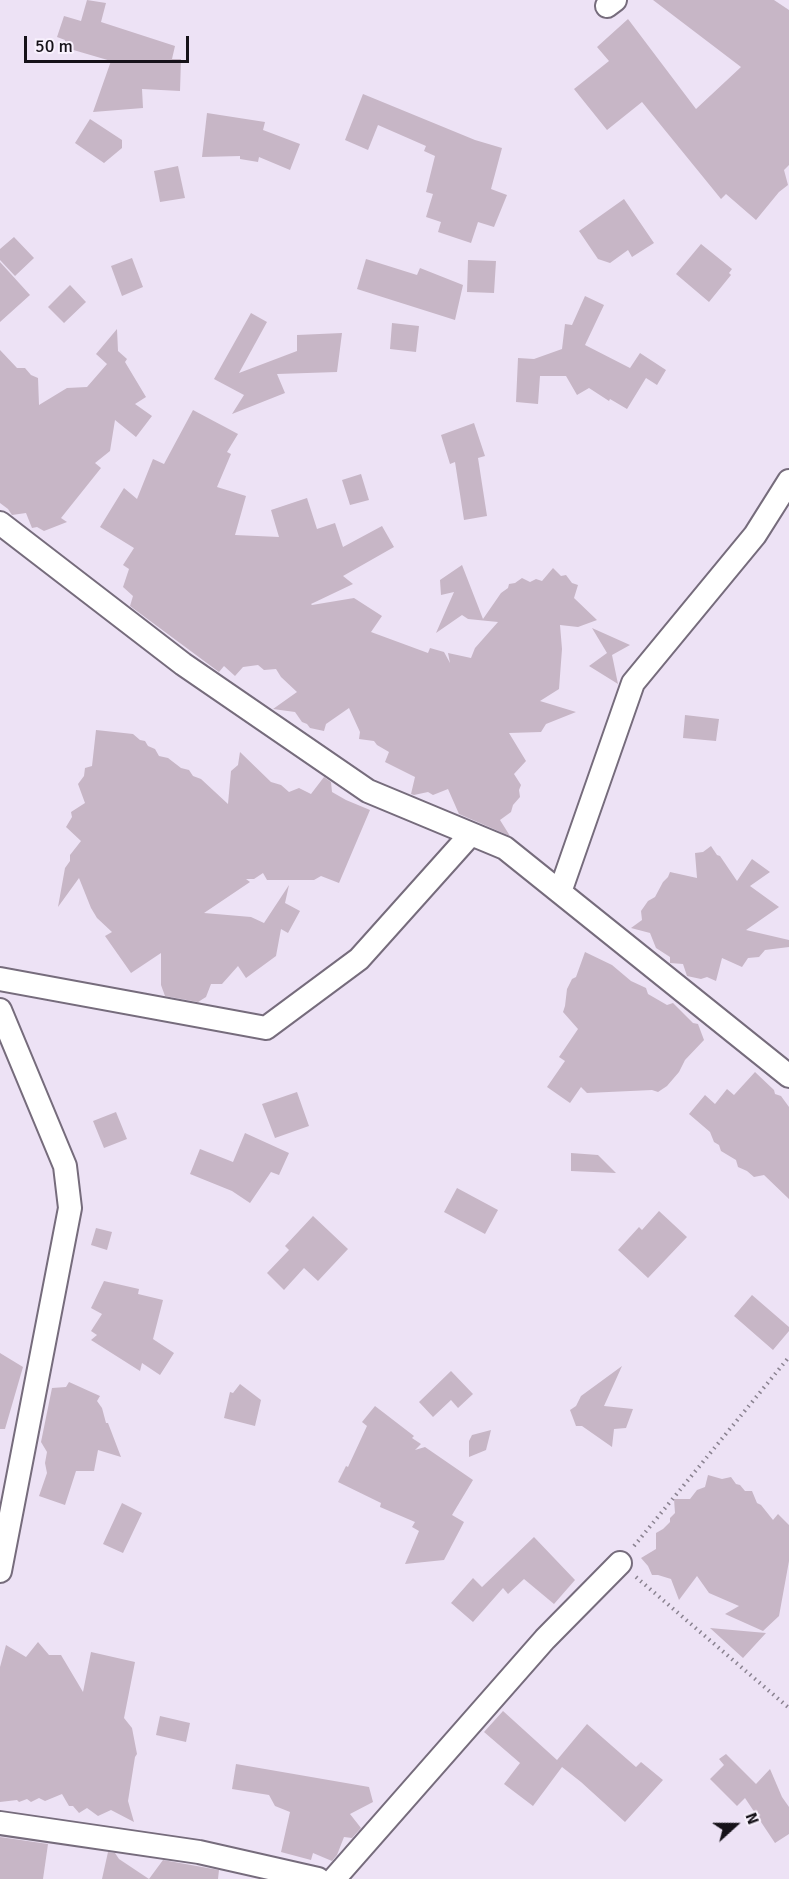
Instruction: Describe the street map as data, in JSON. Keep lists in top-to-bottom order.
{
  "scale_bar": "50 m",
  "north": "right"
}
